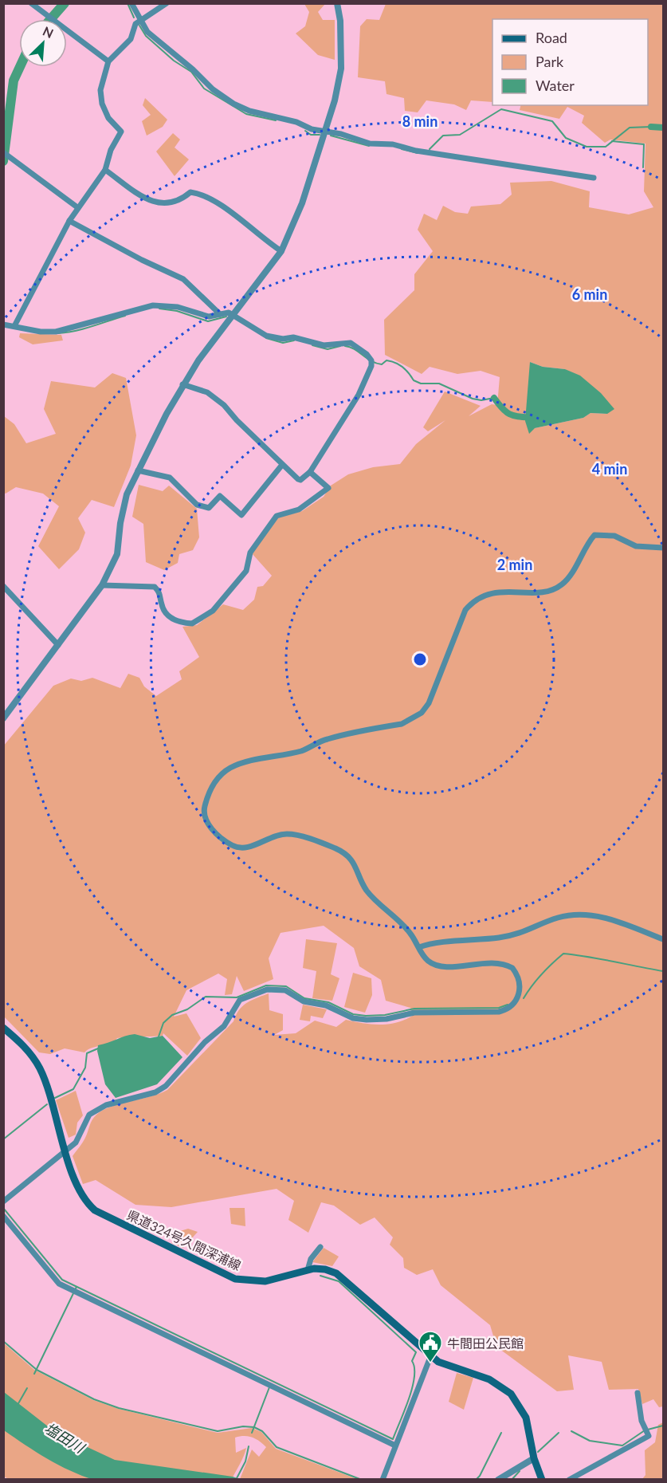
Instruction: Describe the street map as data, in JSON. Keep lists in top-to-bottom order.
{
  "streets": {
    "main road": ["県道324号久間深浦線"]
  },
  "water": ["塩田川"],
  "places": {
    "public building": ["牛間田公民館"]
  },
  "legend": ["Road", "Park", "Water"],
  "north": "top right",
  "rings": [
    "8 min",
    "6 min",
    "4 min",
    "2 min"
  ]
}
